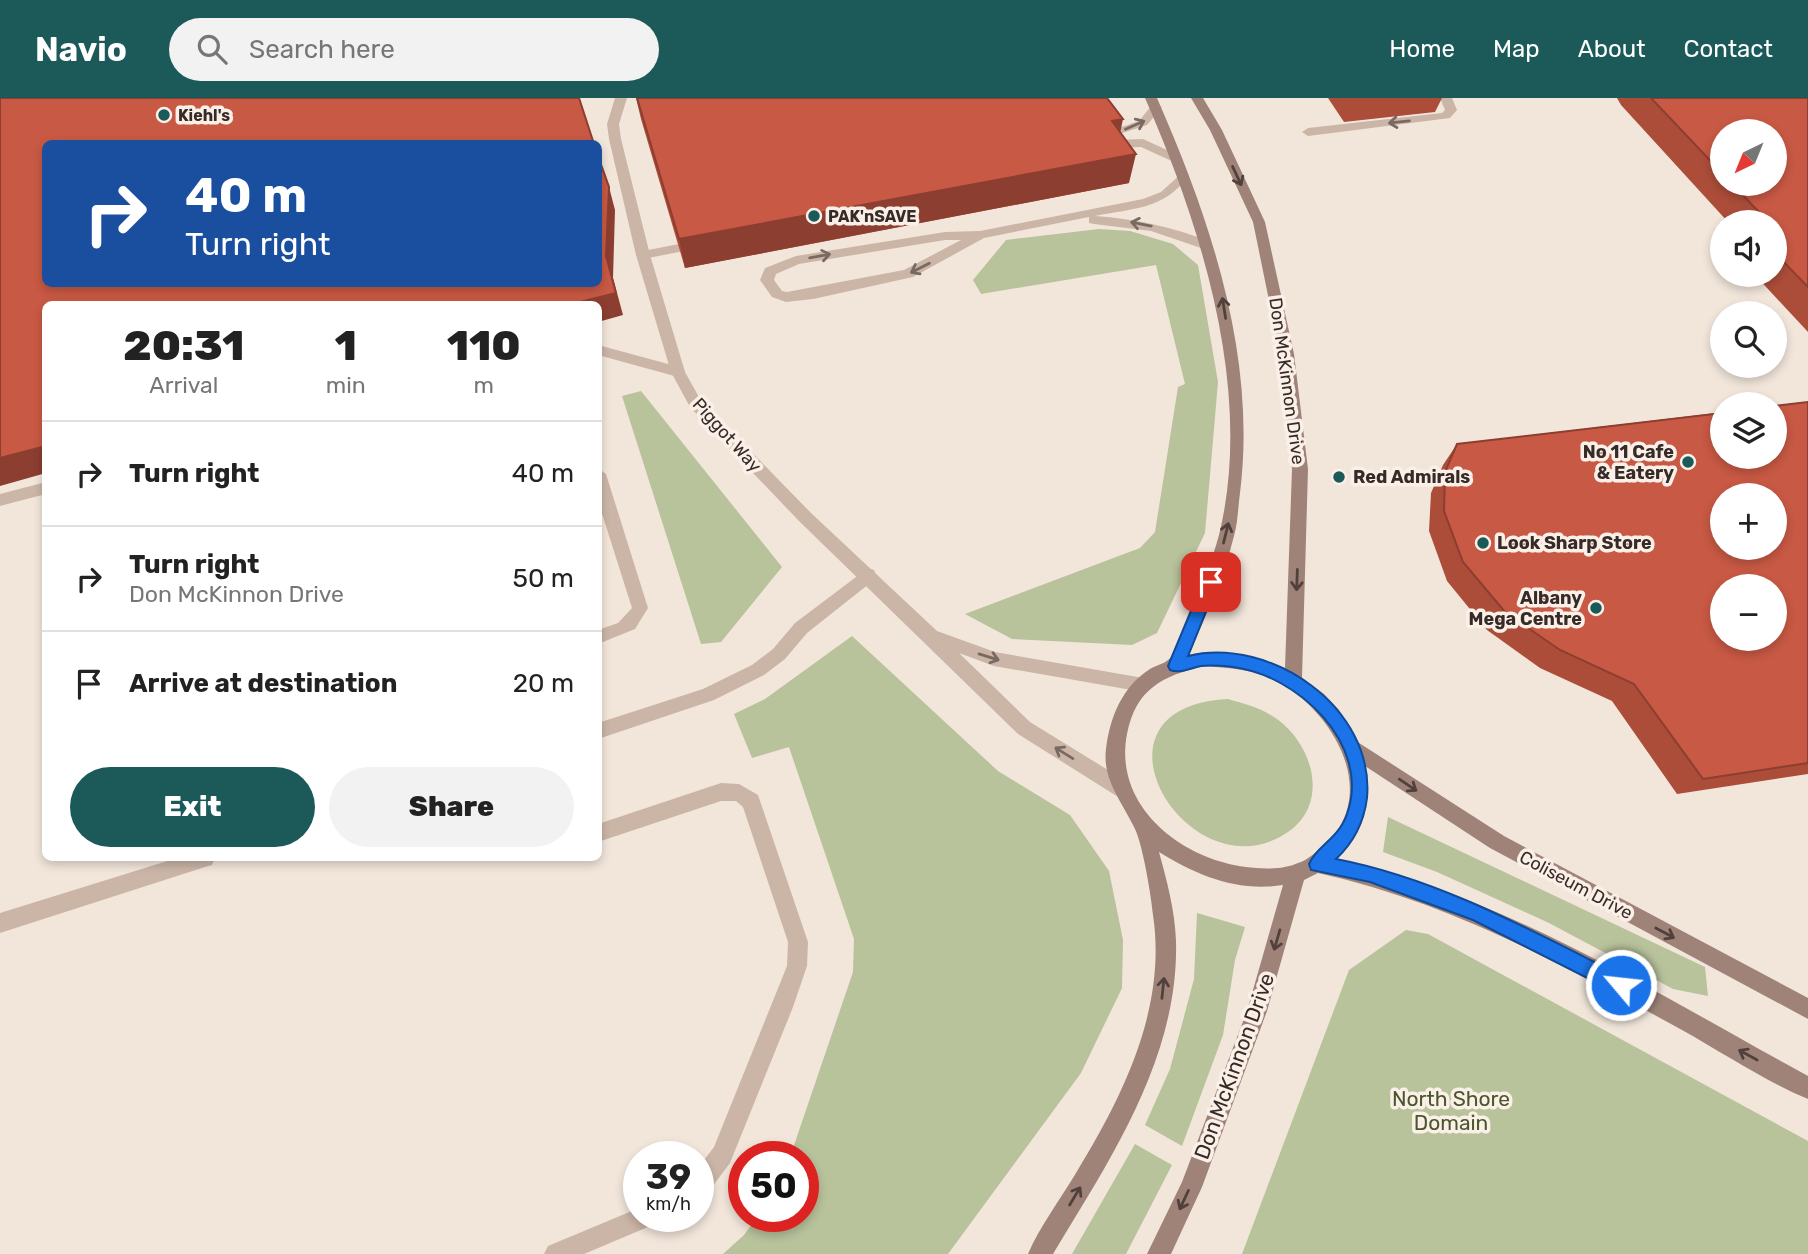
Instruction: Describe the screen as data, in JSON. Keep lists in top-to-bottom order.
{
  "streets": {
    "main road": ["Don McKinnon Drive", "Coliseum Drive"],
    "street": ["Piggot Way"]
  },
  "crossings": [
    ["Don McKinnon Drive", "Piggot Way"],
    ["Don McKinnon Drive", "Coliseum Drive"],
    ["Piggot Way", "Coliseum Drive"]
  ],
  "parks": ["North Shore Domain"],
  "places": [
    "Kiehl's",
    "PAK'nSAVE",
    "No 11 Cafe & Eatery",
    "Red Admirals",
    "Look Sharp Store",
    "Albany Mega Centre"
  ],
  "north": "bottom left",
  "page": {
    "header": "Navio",
    "search": "Search here",
    "nav": [
      "Home",
      "Map",
      "About",
      "Contact"
    ],
    "map_buttons": ["+", "−"],
    "turn": ["40 m", "Turn right"],
    "eta": [
      "20:31",
      "Arrival",
      "1",
      "min",
      "110",
      "m"
    ],
    "list": [
      {
        "name": "Turn right",
        "value": "40 m"
      },
      {
        "name": "Turn right",
        "note": "Don McKinnon Drive",
        "value": "50 m"
      },
      {
        "name": "Arrive at destination",
        "value": "20 m"
      }
    ],
    "buttons": ["Exit", "Share"],
    "speed": "39 km/h",
    "limit": "50"
  }
}
